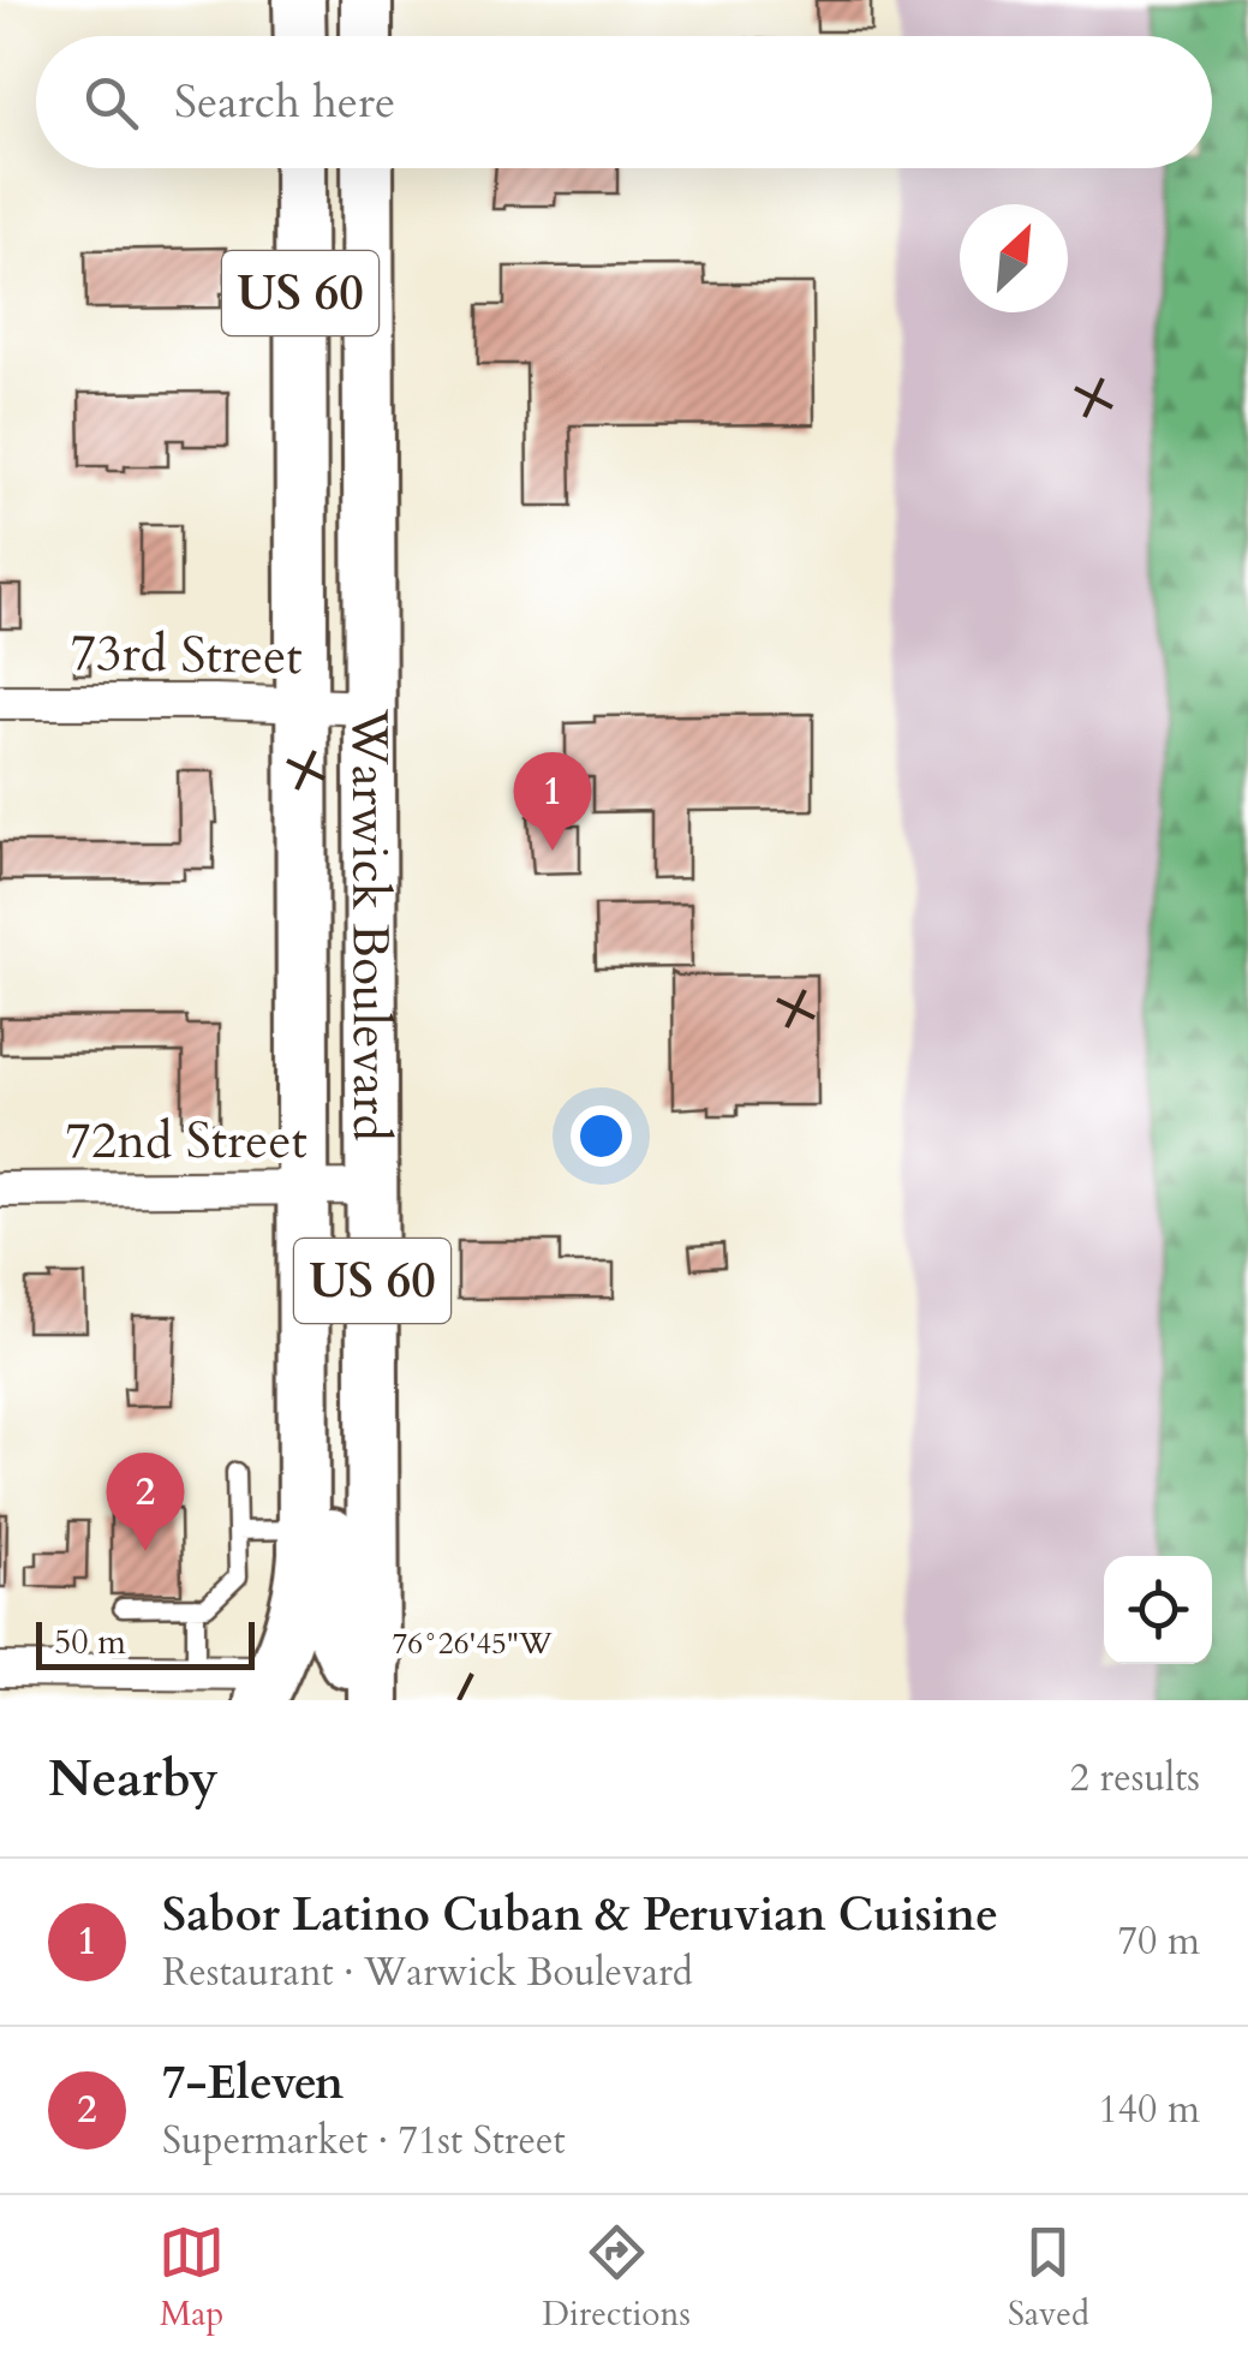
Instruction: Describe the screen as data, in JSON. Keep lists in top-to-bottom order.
{
  "streets": {
    "main road": ["US 60", "Warwick Boulevard"],
    "street": ["73rd Street", "72nd Street"]
  },
  "crossings": [
    ["73rd Street", "Warwick Boulevard"],
    ["Warwick Boulevard", "72nd Street"]
  ],
  "scale_bar": "50 m",
  "north": "top right",
  "page": {
    "search": "Search here",
    "pins": ["1", "2"],
    "scale": "50 m",
    "heading": ["Nearby", "2 results"],
    "list": [
      {
        "mark": "1",
        "name": "Sabor Latino Cuban & Peruvian Cuisine",
        "note": "Restaurant · Warwick Boulevard",
        "value": "70 m"
      },
      {
        "mark": "2",
        "name": "7-Eleven",
        "note": "Supermarket · 71st Street",
        "value": "140 m"
      }
    ],
    "nav": ["Map", "Directions", "Saved"]
  },
  "coordinates": ["76°26'45\"W"]
}
